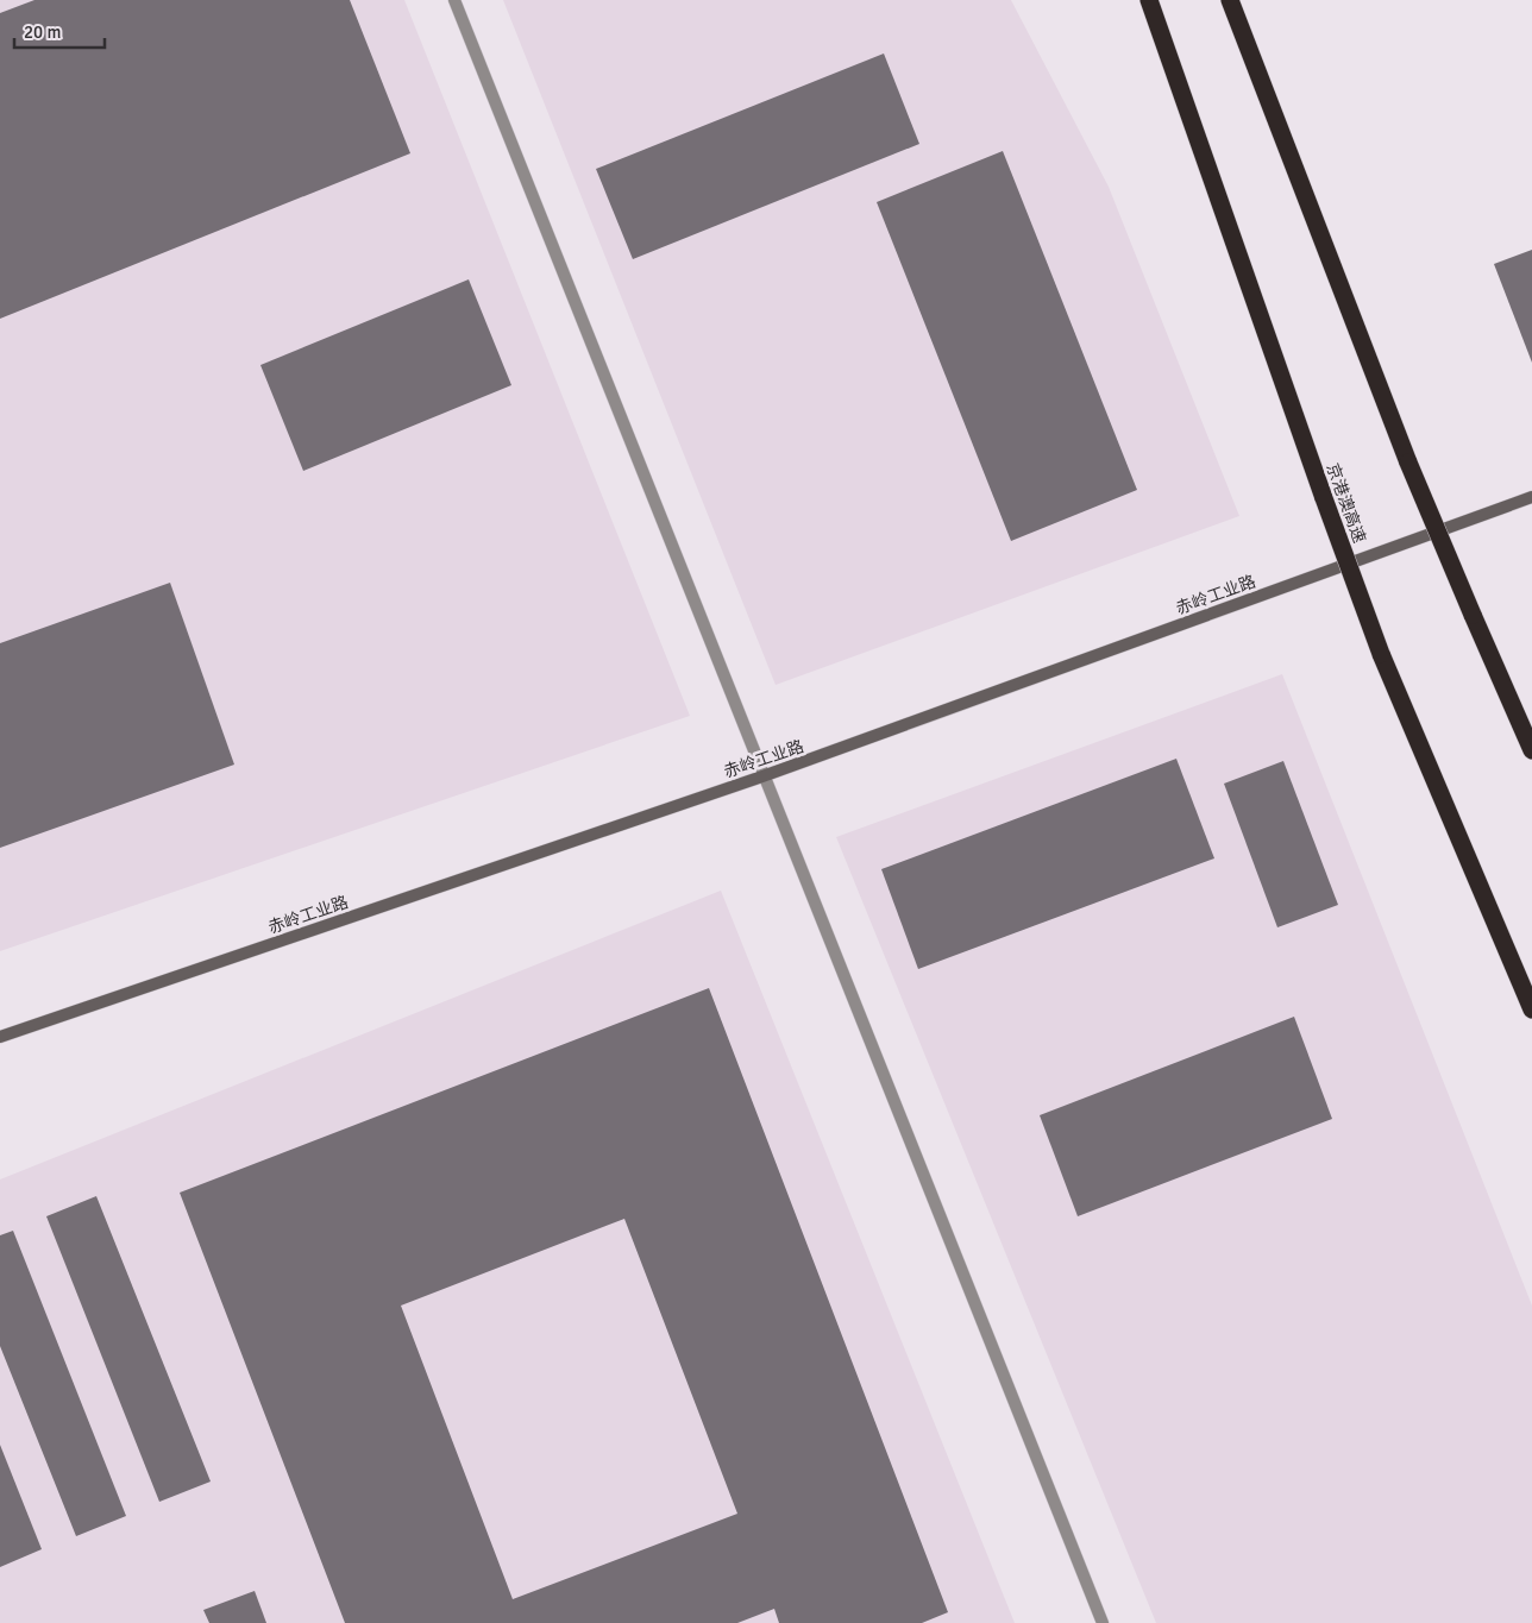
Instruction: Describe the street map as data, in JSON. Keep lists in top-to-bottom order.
{
  "streets": {
    "highway": ["京港澳高速"],
    "street": ["赤岭工业路"]
  },
  "scale_bar": "20 m"
}
